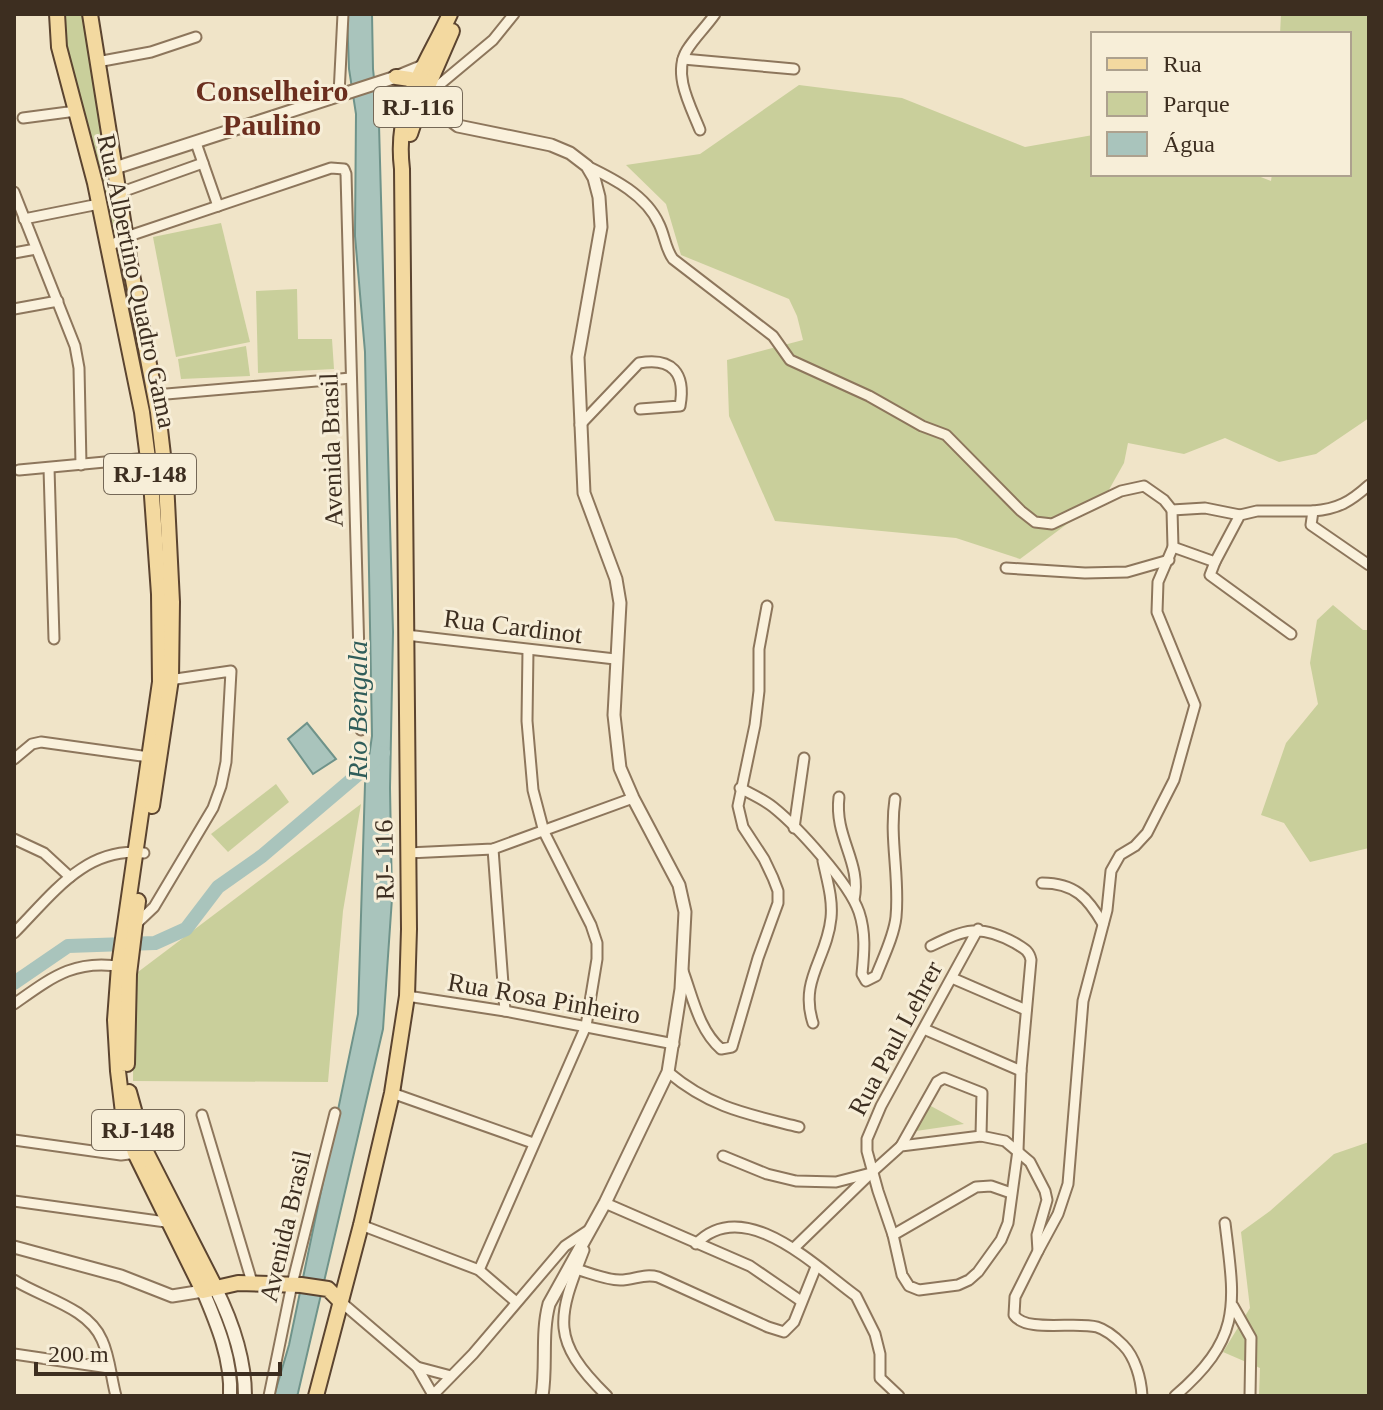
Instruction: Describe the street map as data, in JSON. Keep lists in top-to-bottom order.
{
  "streets": {
    "main road": [
      "RJ-116",
      "Rua Albertino Quadro Gama",
      "RJ-148",
      "RJ- 116"
    ],
    "street": [
      "Avenida Brasil",
      "Rua Cardinot",
      "Rua Rosa Pinheiro",
      "Rua Paul Lehrer"
    ]
  },
  "crossings": [
    ["Rua Albertino Quadro Gama", "RJ-148"],
    ["Rua Cardinot", "RJ- 116"],
    ["RJ- 116", "Rua Rosa Pinheiro"]
  ],
  "districts": ["Conselheiro Paulino"],
  "water": ["Rio Bengala"],
  "legend": ["Rua", "Parque", "Água"],
  "scale_bar": "200 m"
}
